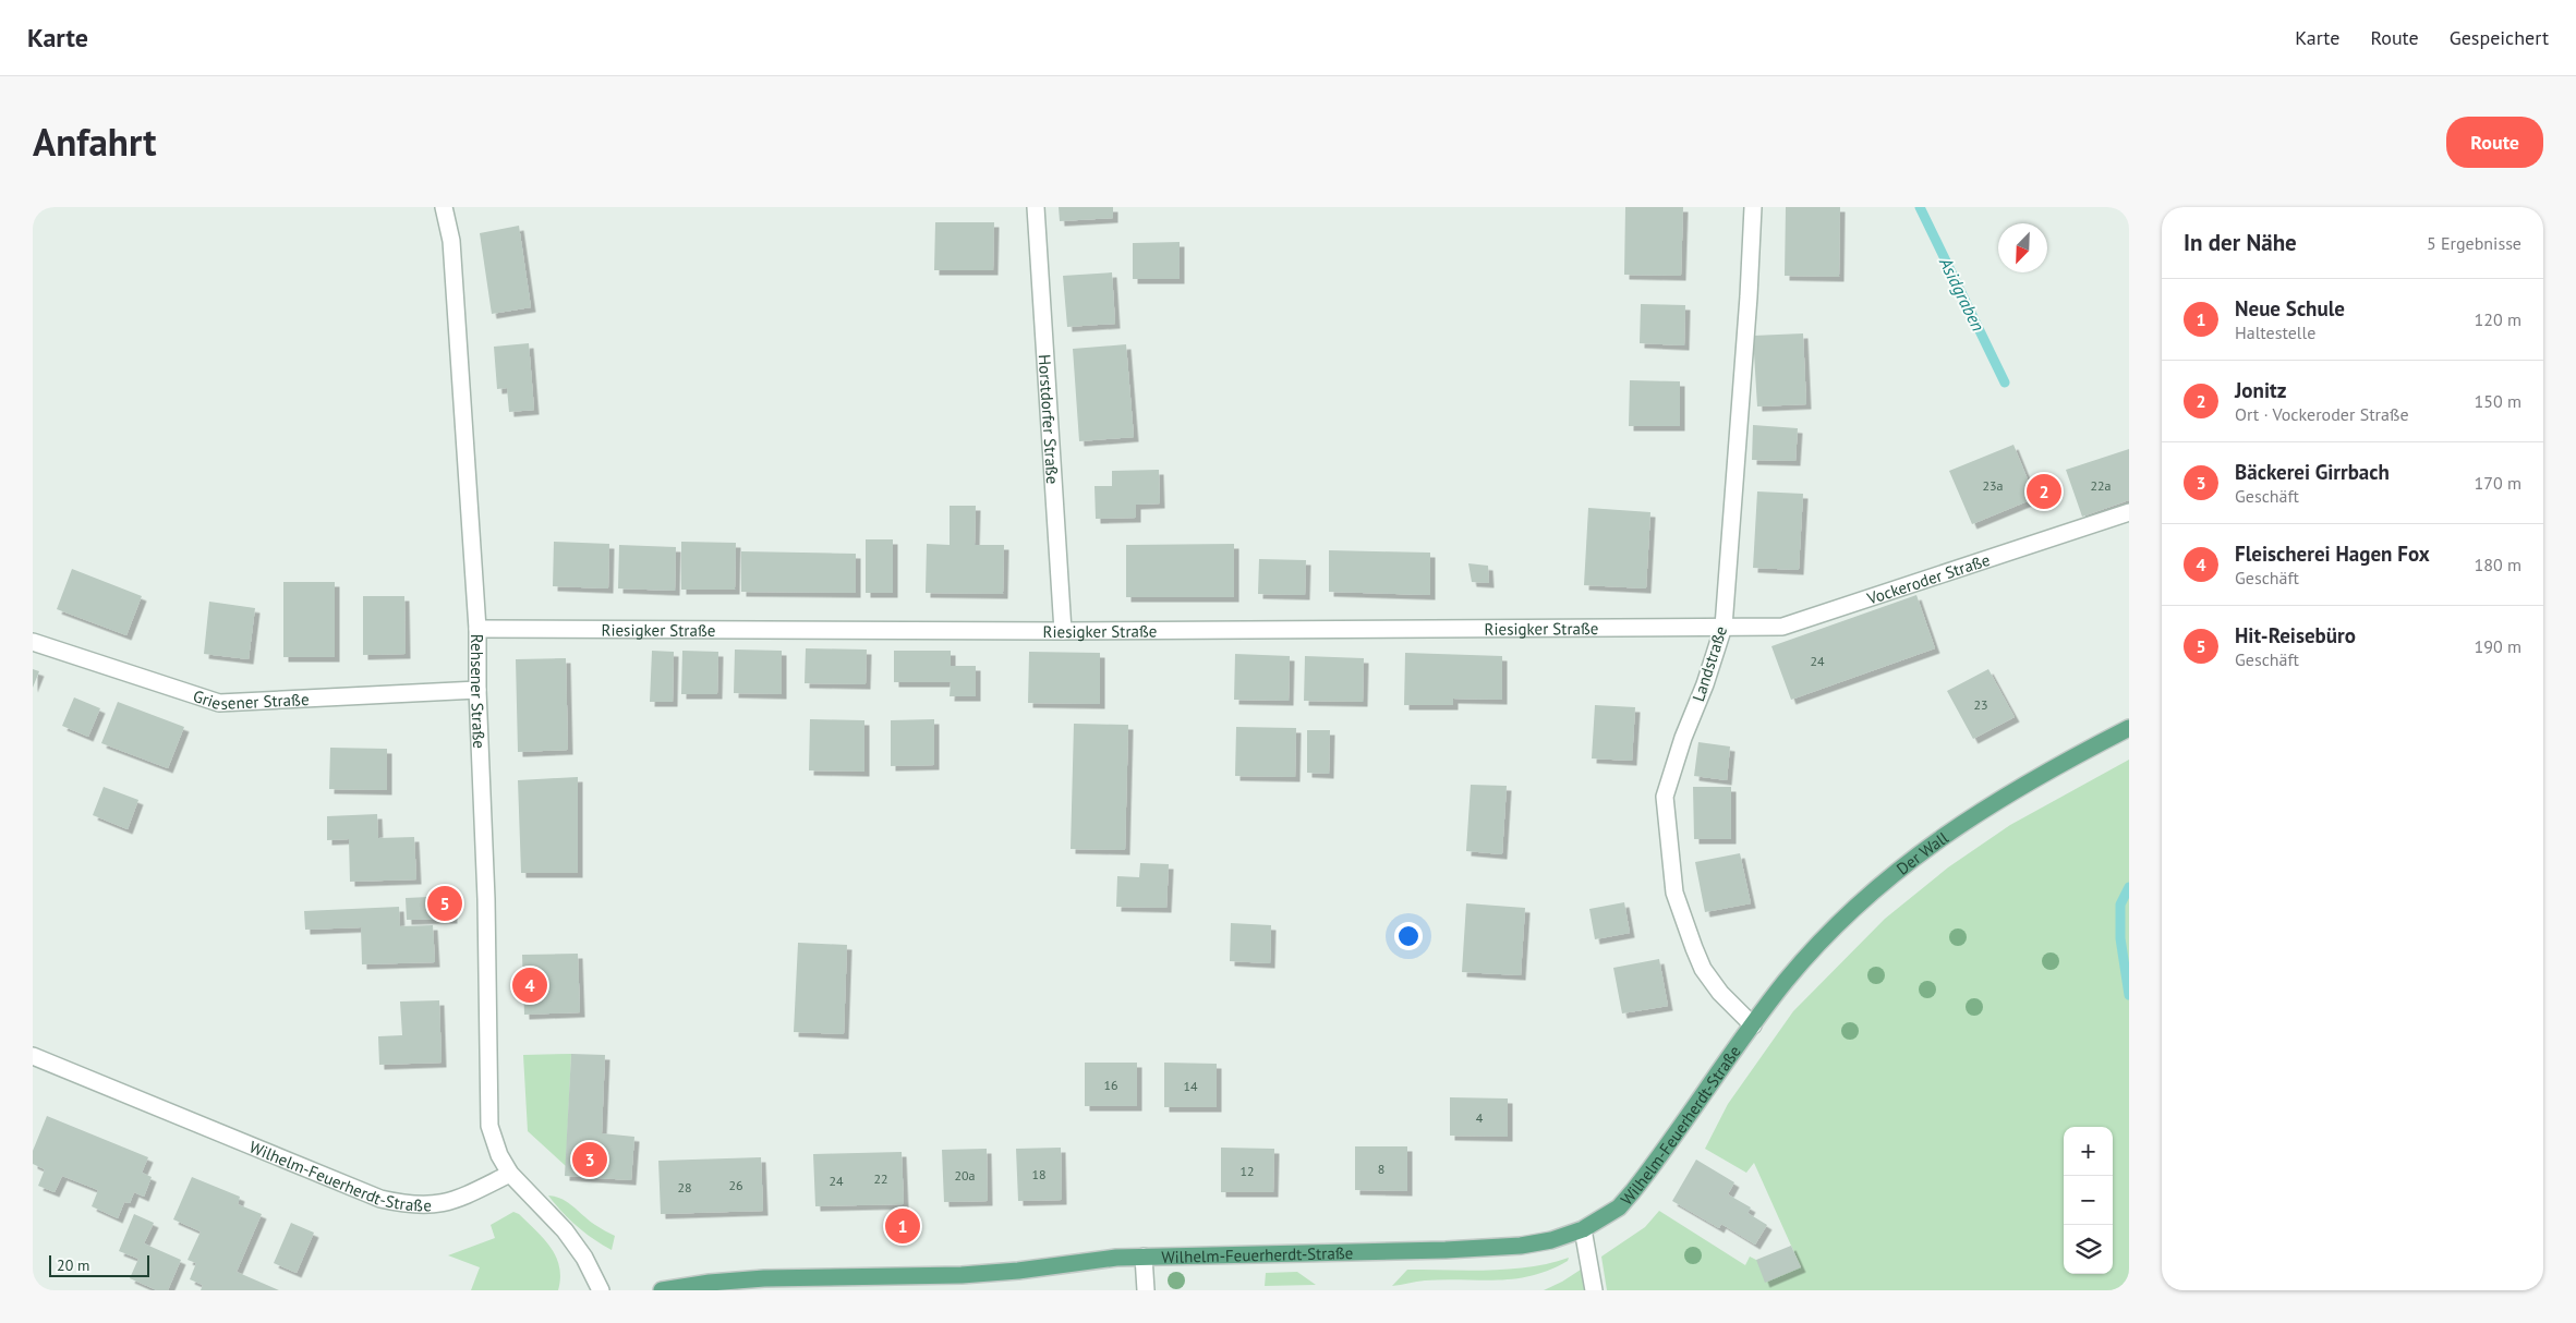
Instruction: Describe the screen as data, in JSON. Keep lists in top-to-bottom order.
{
  "streets": {
    "main road": ["Der Wall", "Wilhelm-Feuerherdt-Straße"],
    "street": [
      "Horstdorfer Straße",
      "Vockeroder Straße",
      "Riesigker Straße",
      "Landstraße",
      "Rehsener Straße",
      "Griesener Straße"
    ]
  },
  "crossings": [
    ["Horstdorfer Straße", "Riesigker Straße"],
    ["Vockeroder Straße", "Riesigker Straße"],
    ["Vockeroder Straße", "Landstraße"],
    ["Riesigker Straße", "Landstraße"],
    ["Riesigker Straße", "Rehsener Straße"],
    ["Landstraße", "Der Wall"],
    ["Landstraße", "Wilhelm-Feuerherdt-Straße"],
    ["Rehsener Straße", "Griesener Straße"],
    ["Rehsener Straße", "Wilhelm-Feuerherdt-Straße"],
    ["Der Wall", "Wilhelm-Feuerherdt-Straße"]
  ],
  "water": ["Asidgraben"],
  "house_numbers": [
    "23a",
    "22a",
    "24",
    "23",
    "16",
    "14",
    "4",
    "8",
    "12",
    "18",
    "20a",
    "22",
    "24",
    "26",
    "28"
  ],
  "scale_bar": "20 m",
  "north": "bottom left",
  "page": {
    "header": "Karte",
    "nav": ["Karte", "Route", "Gespeichert"],
    "title": "Anfahrt",
    "buttons": "Route",
    "heading": ["In der Nähe", "5 Ergebnisse"],
    "list": [
      {
        "mark": "1",
        "name": "Neue Schule",
        "note": "Haltestelle",
        "value": "120 m"
      },
      {
        "mark": "2",
        "name": "Jonitz",
        "note": "Ort · Vockeroder Straße",
        "value": "150 m"
      },
      {
        "mark": "3",
        "name": "Bäckerei Girrbach",
        "note": "Geschäft",
        "value": "170 m"
      },
      {
        "mark": "4",
        "name": "Fleischerei Hagen Fox",
        "note": "Geschäft",
        "value": "180 m"
      },
      {
        "mark": "5",
        "name": "Hit-Reisebüro",
        "note": "Geschäft",
        "value": "190 m"
      }
    ],
    "pins": [
      "2",
      "5",
      "4",
      "3",
      "1"
    ],
    "map_buttons": ["+", "−"],
    "scale": "20 m"
  }
}
